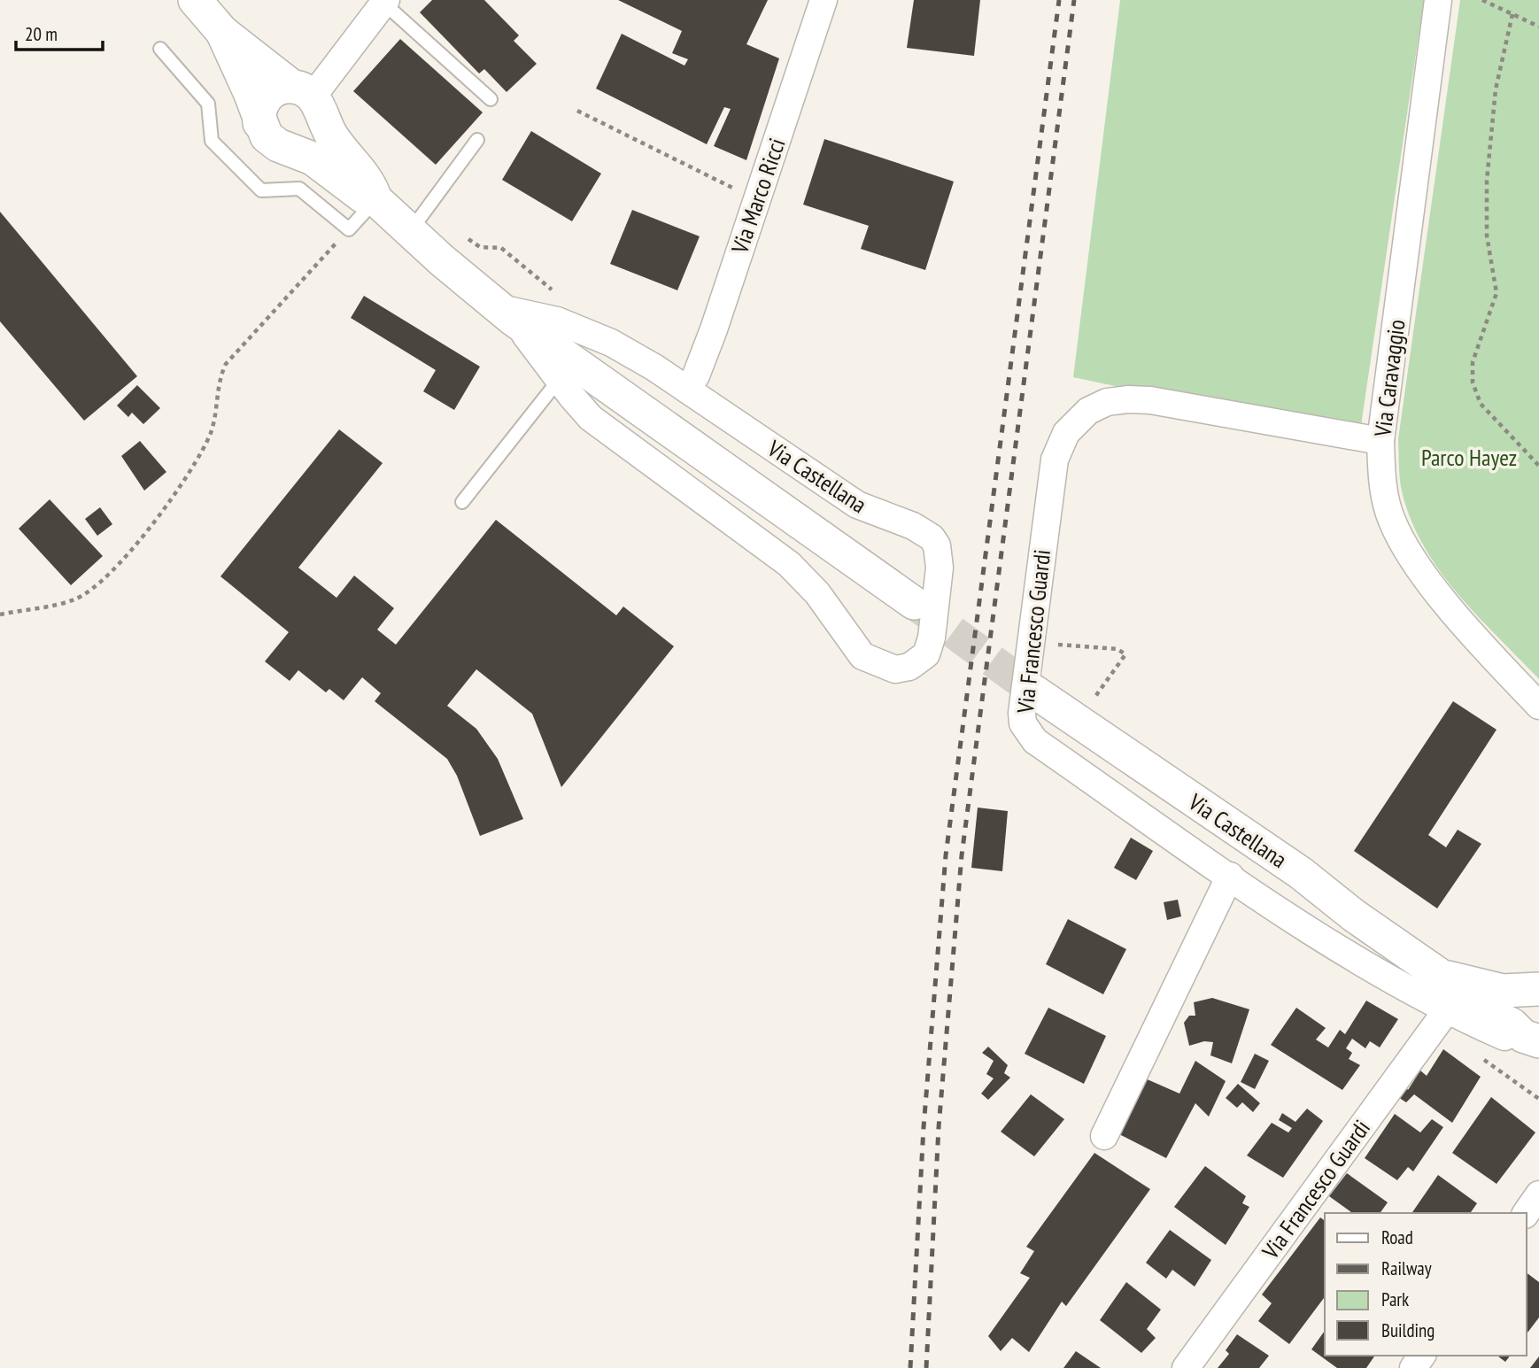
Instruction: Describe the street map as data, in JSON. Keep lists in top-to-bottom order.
{
  "streets": {
    "street": [
      "Via Marco Ricci",
      "Via Caravaggio",
      "Via Castellana",
      "Via Francesco Guardi"
    ]
  },
  "crossings": [
    ["Via Marco Ricci", "Via Castellana"],
    ["Via Caravaggio", "Via Francesco Guardi"],
    ["Via Castellana", "Via Francesco Guardi"]
  ],
  "parks": ["Parco Hayez"],
  "legend": [
    "Road",
    "Railway",
    "Park",
    "Building"
  ],
  "scale_bar": "20 m"
}
